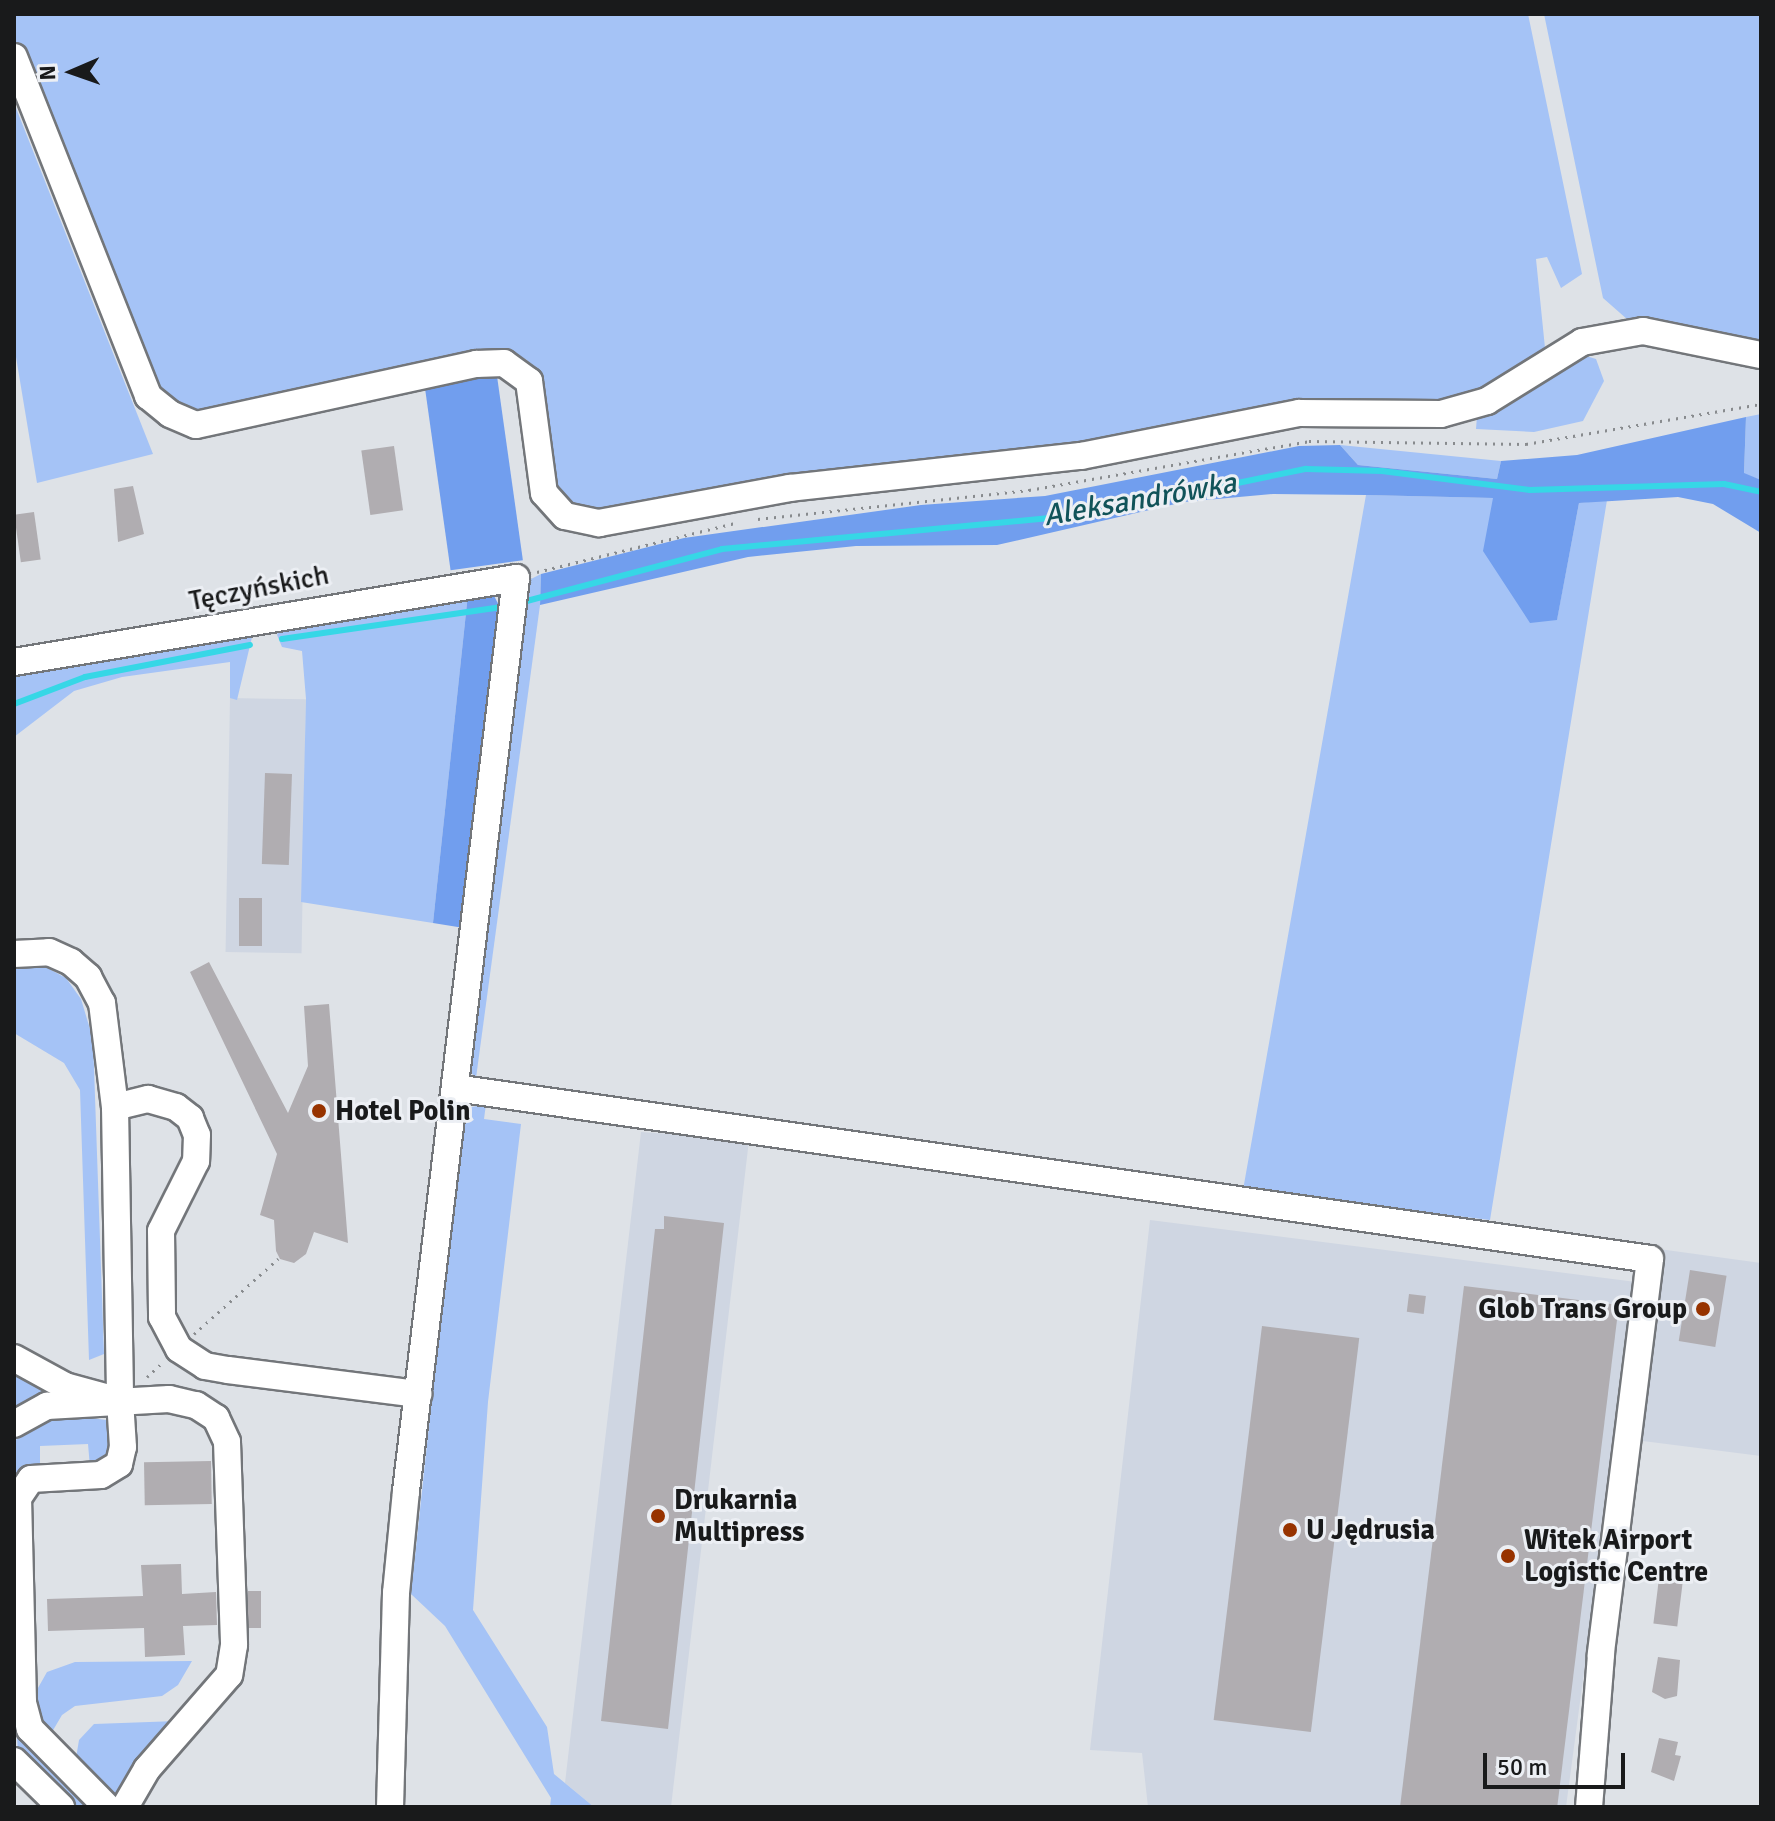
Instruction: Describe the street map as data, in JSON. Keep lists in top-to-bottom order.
{
  "streets": {
    "street": ["Tęczyńskich"]
  },
  "water": ["Aleksandrówka"],
  "places": [
    "Hotel Polin",
    "Glob Trans Group",
    "Drukarnia Multipress",
    "U Jędrusia",
    "Witek Airport Logistic Centre"
  ],
  "scale_bar": "50 m",
  "north": "left"
}
